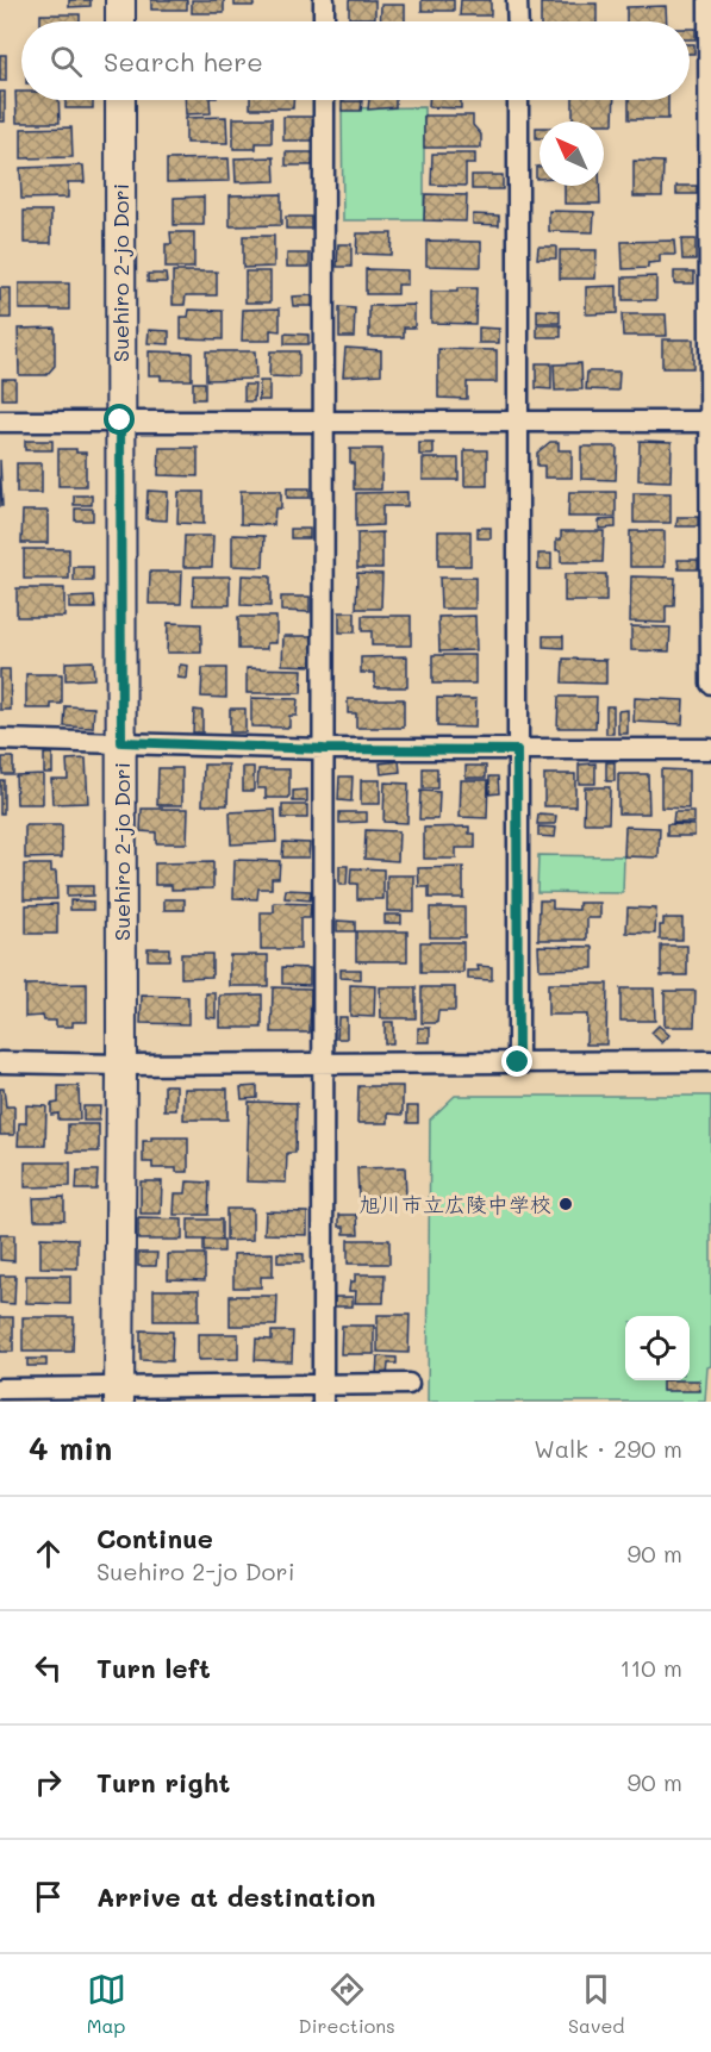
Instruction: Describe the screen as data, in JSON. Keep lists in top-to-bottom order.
{
  "streets": {
    "street": ["Suehiro 2-jo Dori"]
  },
  "places": ["旭川市立広陵中学校"],
  "north": "top left",
  "page": {
    "search": "Search here",
    "heading": ["4 min", "Walk · 290 m"],
    "list": [
      ["Continue", "Suehiro 2-jo Dori", "90 m"],
      ["Turn left", "110 m"],
      ["Turn right", "90 m"],
      "Arrive at destination"
    ],
    "nav": ["Map", "Directions", "Saved"]
  }
}
